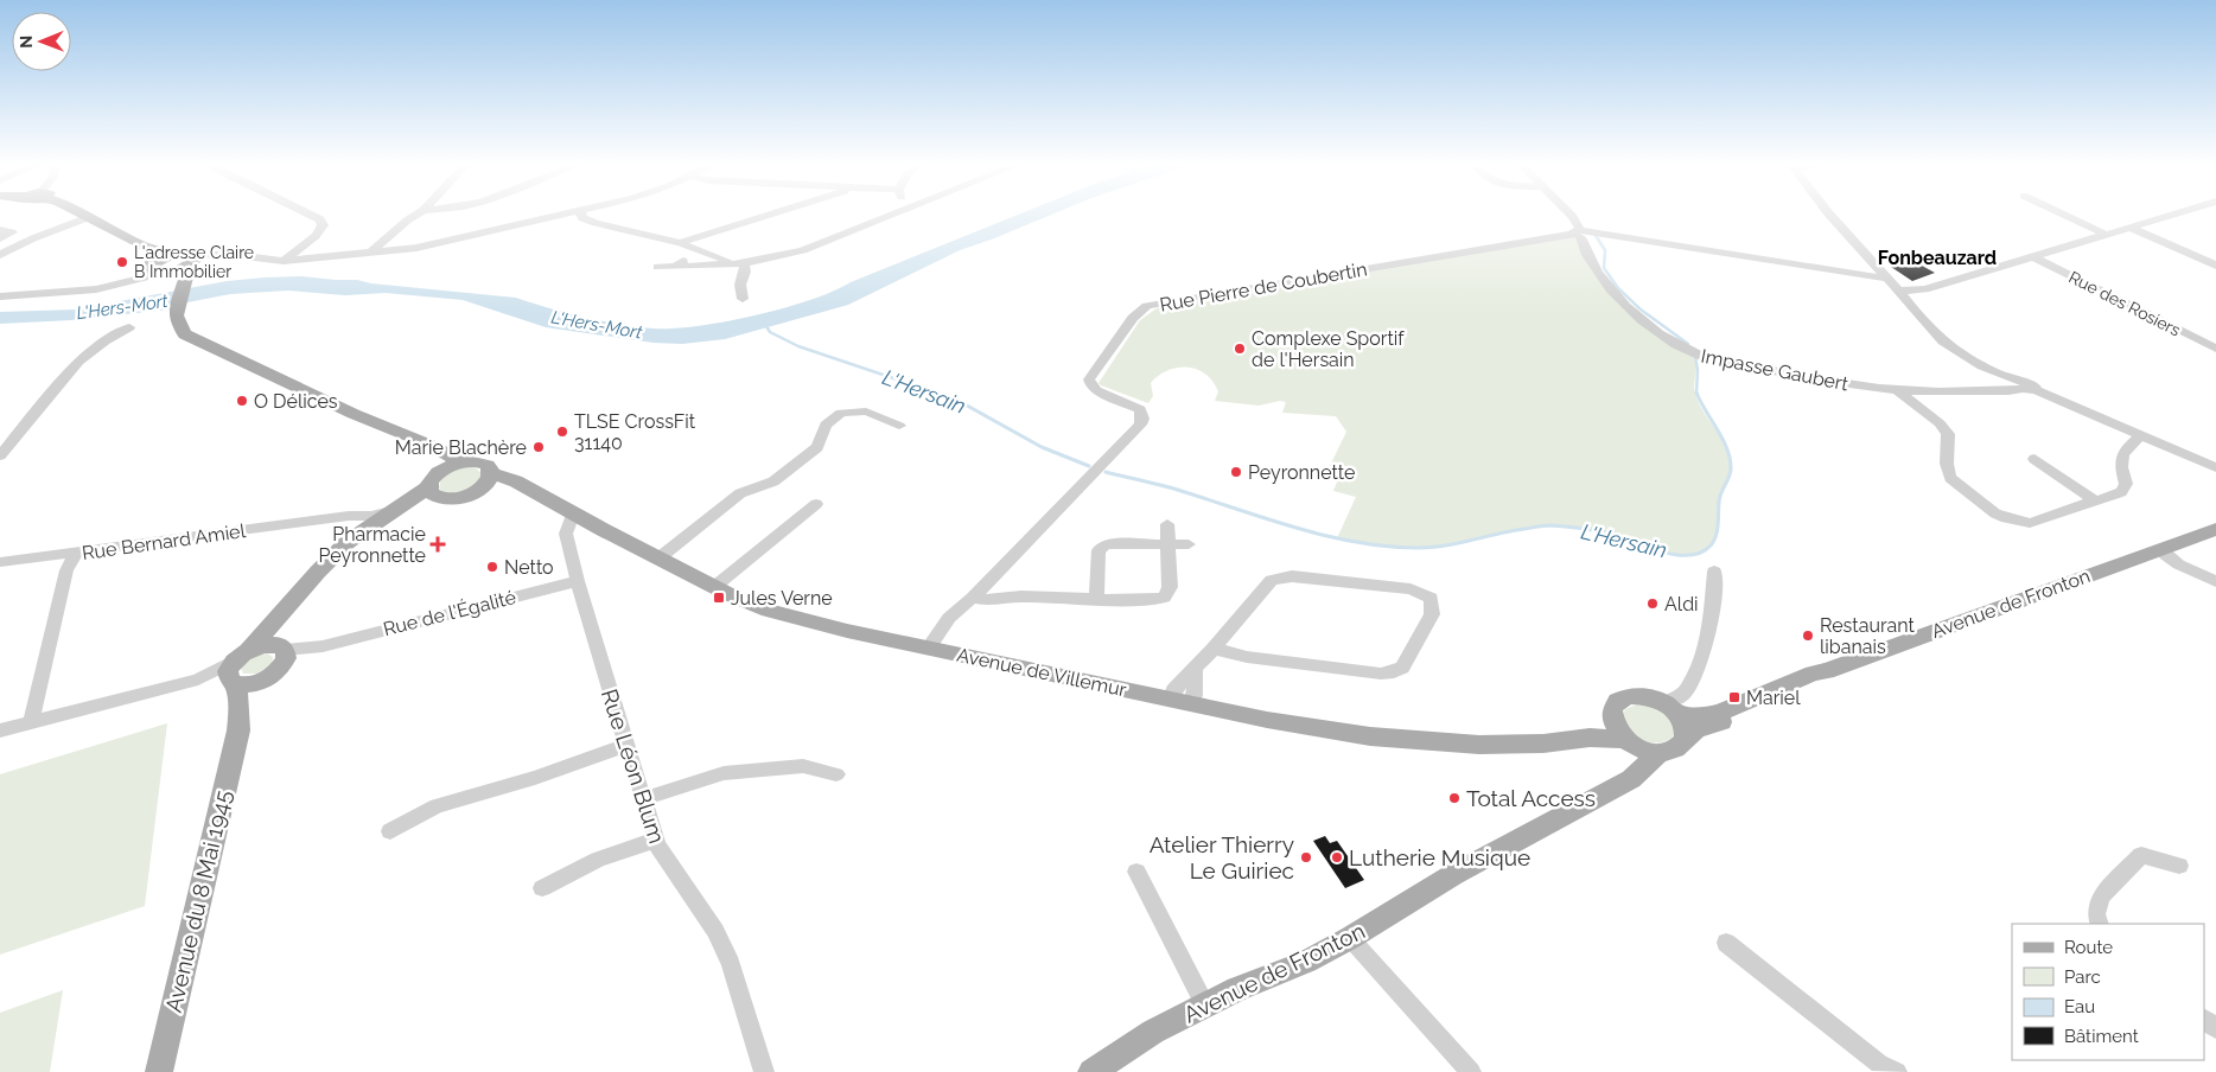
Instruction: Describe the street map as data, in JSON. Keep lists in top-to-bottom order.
{
  "streets": {
    "main road": ["Avenue de Fronton", "Avenue de Villemur", "Avenue du 8 Mai 1945"],
    "street": [
      "Rue Pierre de Coubertin",
      "Rue des Rosiers",
      "Impasse Gaubert",
      "Rue Bernard Amiel",
      "Rue de l'Égalité",
      "Rue Léon Blum"
    ]
  },
  "crossings": [
    ["Rue Pierre de Coubertin", "Impasse Gaubert"],
    ["Rue Pierre de Coubertin", "Avenue de Villemur"],
    ["Rue Bernard Amiel", "Avenue du 8 Mai 1945"],
    ["Avenue de Fronton", "Avenue de Villemur"],
    ["Rue de l'Égalité", "Rue Léon Blum"],
    ["Rue de l'Égalité", "Avenue du 8 Mai 1945"],
    ["Avenue de Villemur", "Rue Léon Blum"]
  ],
  "districts": ["Fonbeauzard"],
  "water": ["L'Hers-Mort", "L'Hersain"],
  "places": {
    "other": [
      "L'adresse Claire B Immobilier",
      "Complexe Sportif de l'Hersain",
      "O Délices",
      "TLSE CrossFit 31140",
      "Marie Blachère",
      "Peyronnette",
      "Netto",
      "Aldi",
      "Restaurant libanais",
      "Total Access",
      "Atelier Thierry Le Guiriec",
      "Lutherie Musique"
    ],
    "health": ["Pharmacie Peyronnette"],
    "transit": ["Jules Verne", "Mariel"]
  },
  "legend": [
    "Route",
    "Parc",
    "Eau",
    "Bâtiment"
  ],
  "north": "left"
}
